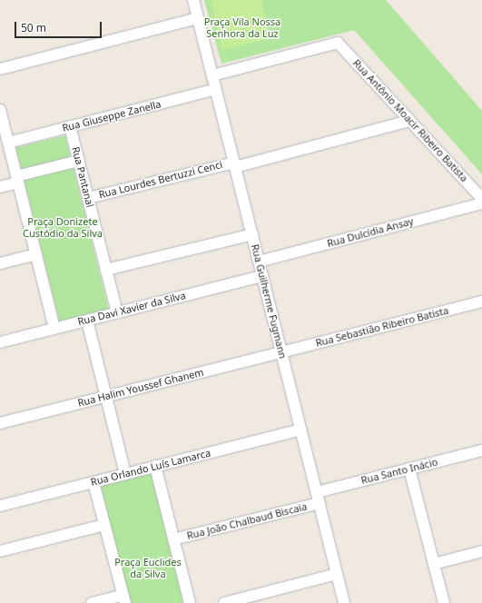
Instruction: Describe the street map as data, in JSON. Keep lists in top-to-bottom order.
{
  "streets": {
    "street": [
      "Rua Giuseppe Zanella",
      "Rua Antônio Moacir Ribeiro Batista",
      "Rua Pantanal",
      "Rua Lourdes Bertuzzi Cenci",
      "Rua Dulcídia Ansay",
      "Rua Guilherme Fugmann",
      "Rua Davi Xavier da Silva",
      "Rua Sebastião Ribeiro Batista",
      "Rua Halim Youssef Ghanem",
      "Rua Orlando Luís Lamarca",
      "Rua Santo Inácio",
      "Rua João Chalbaud Biscaia"
    ]
  },
  "crossings": [
    ["Rua Giuseppe Zanella", "Rua Pantanal"],
    ["Rua Giuseppe Zanella", "Rua Guilherme Fugmann"],
    ["Rua Antônio Moacir Ribeiro Batista", "Rua Lourdes Bertuzzi Cenci"],
    ["Rua Antônio Moacir Ribeiro Batista", "Rua Guilherme Fugmann"],
    ["Rua Pantanal", "Rua Lourdes Bertuzzi Cenci"],
    ["Rua Pantanal", "Rua Davi Xavier da Silva"],
    ["Rua Lourdes Bertuzzi Cenci", "Rua Guilherme Fugmann"],
    ["Rua Dulcídia Ansay", "Rua Guilherme Fugmann"],
    ["Rua Guilherme Fugmann", "Rua Davi Xavier da Silva"],
    ["Rua Guilherme Fugmann", "Rua Sebastião Ribeiro Batista"],
    ["Rua Guilherme Fugmann", "Rua Halim Youssef Ghanem"],
    ["Rua Guilherme Fugmann", "Rua Orlando Luís Lamarca"],
    ["Rua Guilherme Fugmann", "Rua Santo Inácio"],
    ["Rua Guilherme Fugmann", "Rua João Chalbaud Biscaia"],
    ["Rua Sebastião Ribeiro Batista", "Rua Halim Youssef Ghanem"]
  ],
  "parks": ["Praça Vila Nossa Senhora da Luz", "Praça Donizete Custódio da Silva", "Praça Euclides da Silva"],
  "scale_bar": "50 m"
}
